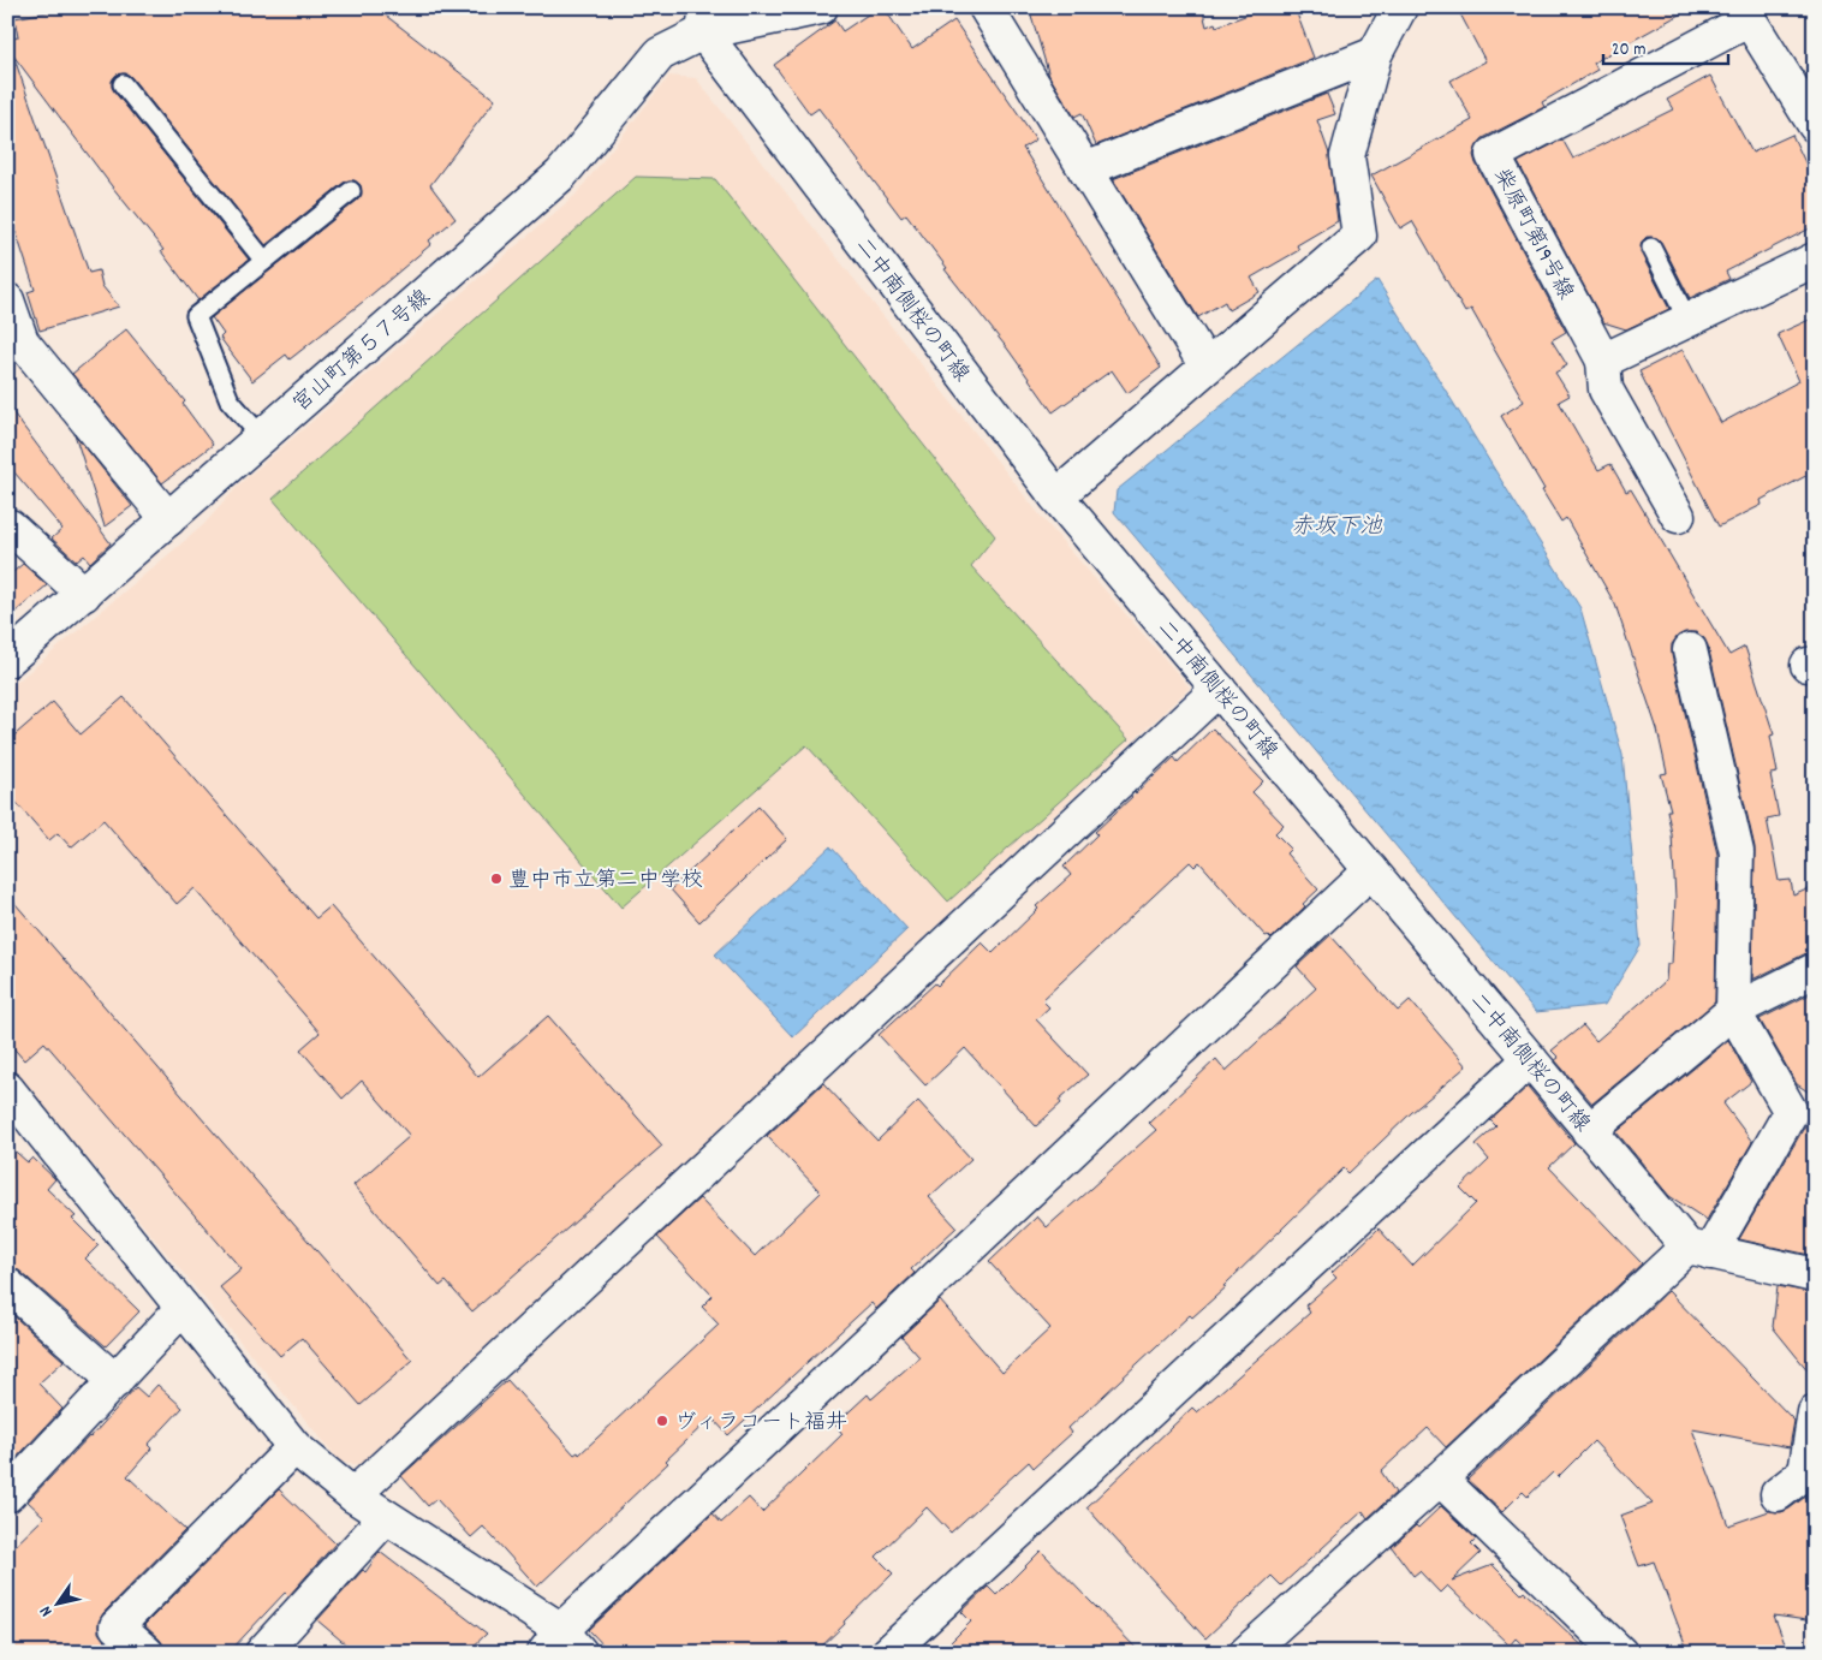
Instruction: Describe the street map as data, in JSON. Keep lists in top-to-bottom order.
{
  "streets": {
    "street": ["柴原町第19号線", "二中南側桜の町線", "宮山町第５７号線"]
  },
  "crossings": [
    ["二中南側桜の町線", "宮山町第５７号線"]
  ],
  "water": ["赤坂下池"],
  "places": ["豊中市立第二中学校", "ヴィラコート福井"],
  "scale_bar": "20 m",
  "north": "bottom left"
}
